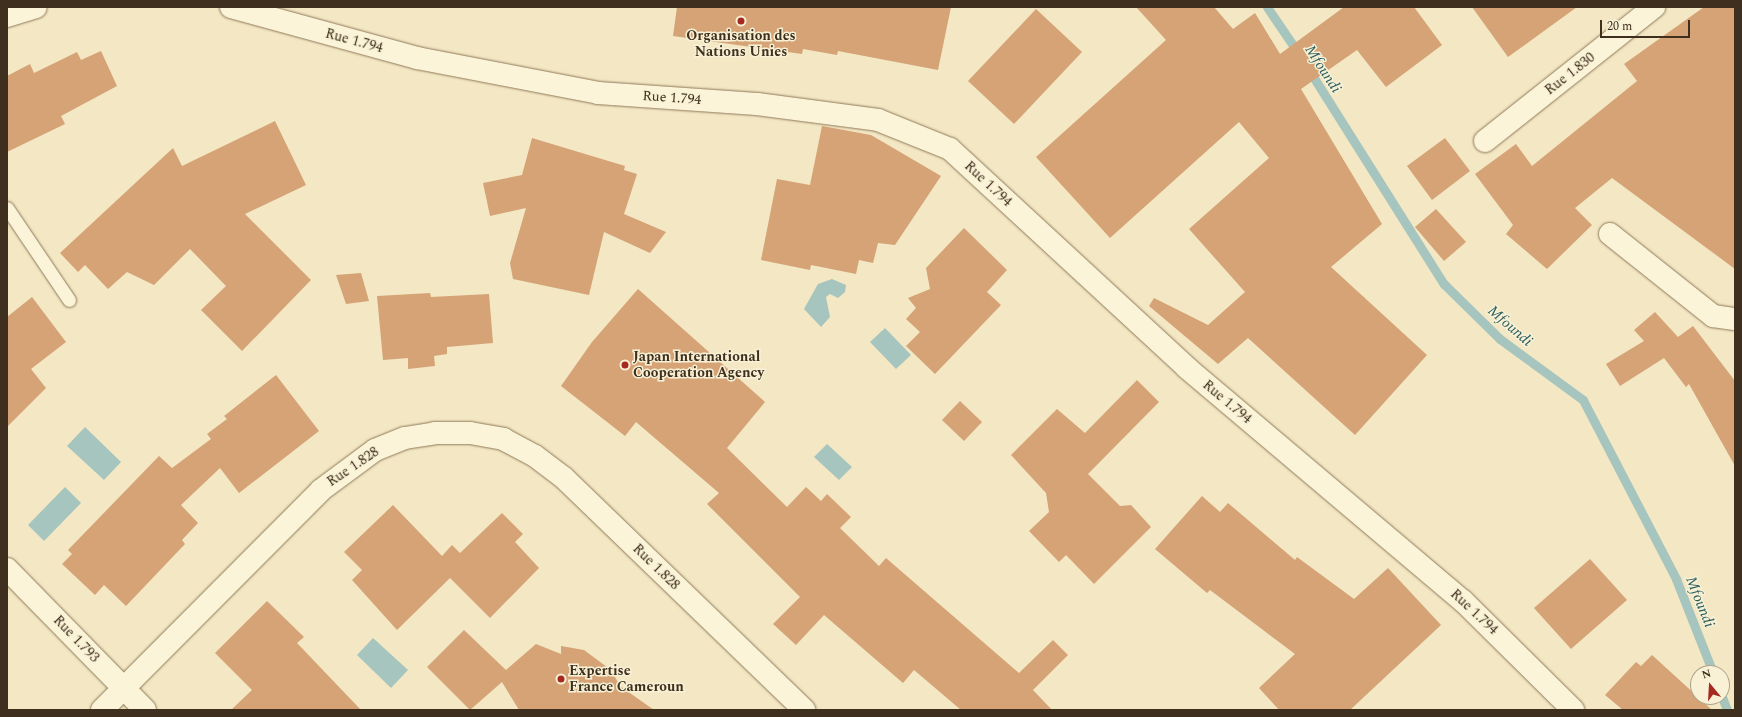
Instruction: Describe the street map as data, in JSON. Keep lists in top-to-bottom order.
{
  "streets": {
    "street": [
      "Rue 1.794",
      "Rue 1.830",
      "Rue 1.828",
      "Rue 1.793"
    ]
  },
  "crossings": [
    ["Rue 1.828", "Rue 1.793"]
  ],
  "water": ["Mfoundi"],
  "places": ["Organisation des Nations Unies", "Japan International Cooperation Agency", "Expertise France Cameroun"],
  "scale_bar": "20 m",
  "north": "top"
}
